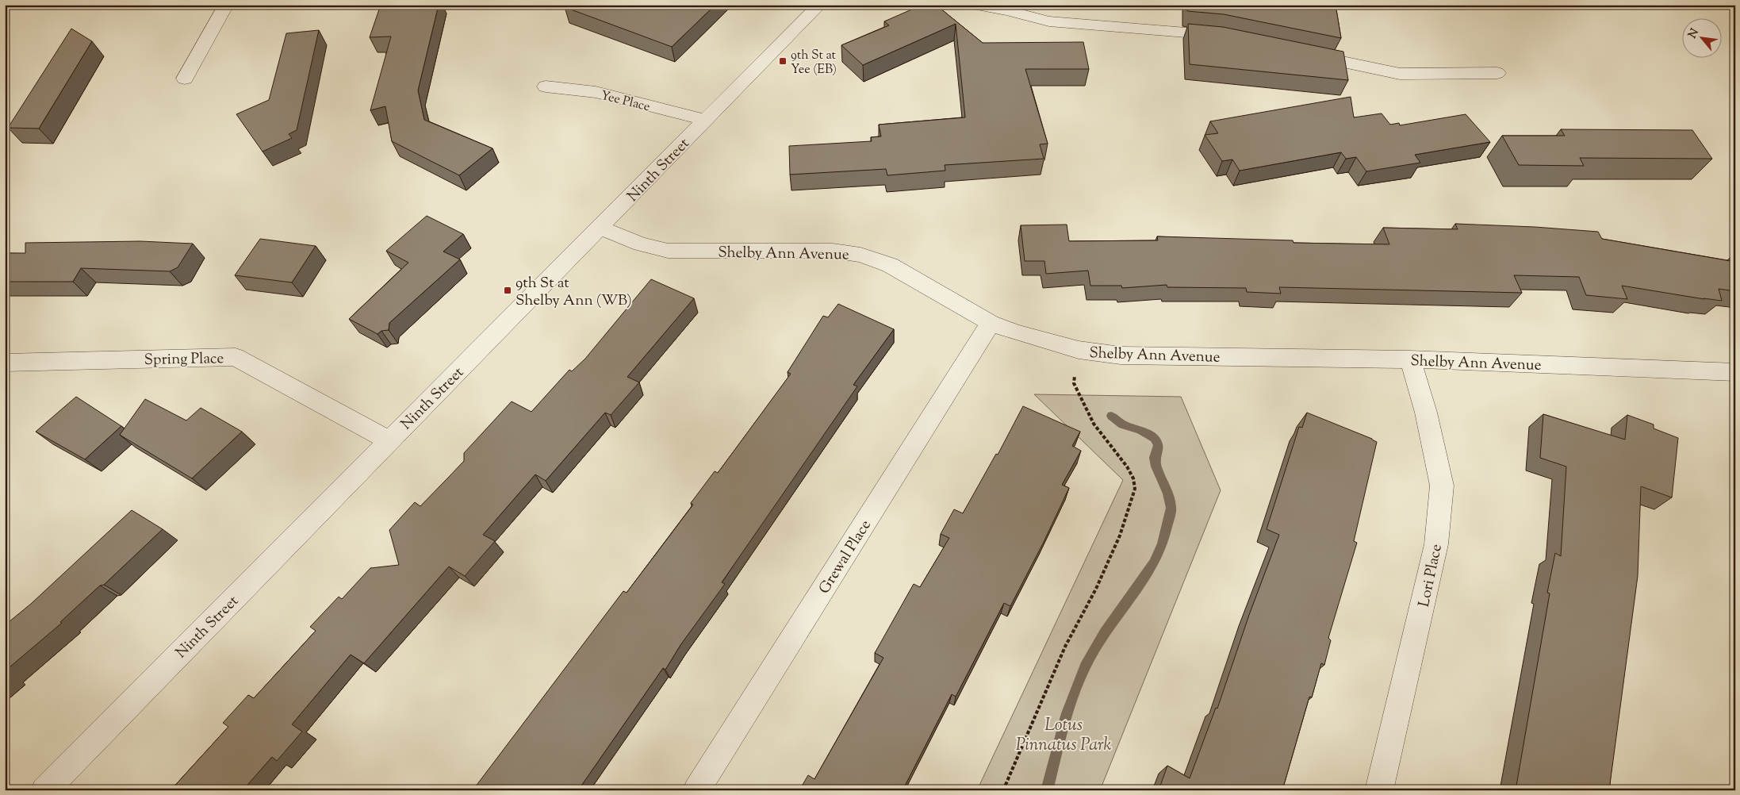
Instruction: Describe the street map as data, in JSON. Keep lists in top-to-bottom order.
{
  "streets": {
    "street": [
      "Yee Place",
      "Ninth Street",
      "Shelby Ann Avenue",
      "Spring Place",
      "Grewal Place",
      "Lori Place"
    ]
  },
  "crossings": [
    ["Yee Place", "Ninth Street"],
    ["Ninth Street", "Shelby Ann Avenue"],
    ["Ninth Street", "Spring Place"],
    ["Shelby Ann Avenue", "Grewal Place"],
    ["Shelby Ann Avenue", "Lori Place"]
  ],
  "parks": ["Lotus Pinnatus Park"],
  "places": {
    "transit": ["9th St at Yee (EB)", "9th St at Shelby Ann (WB)"]
  },
  "north": "top left"
}
